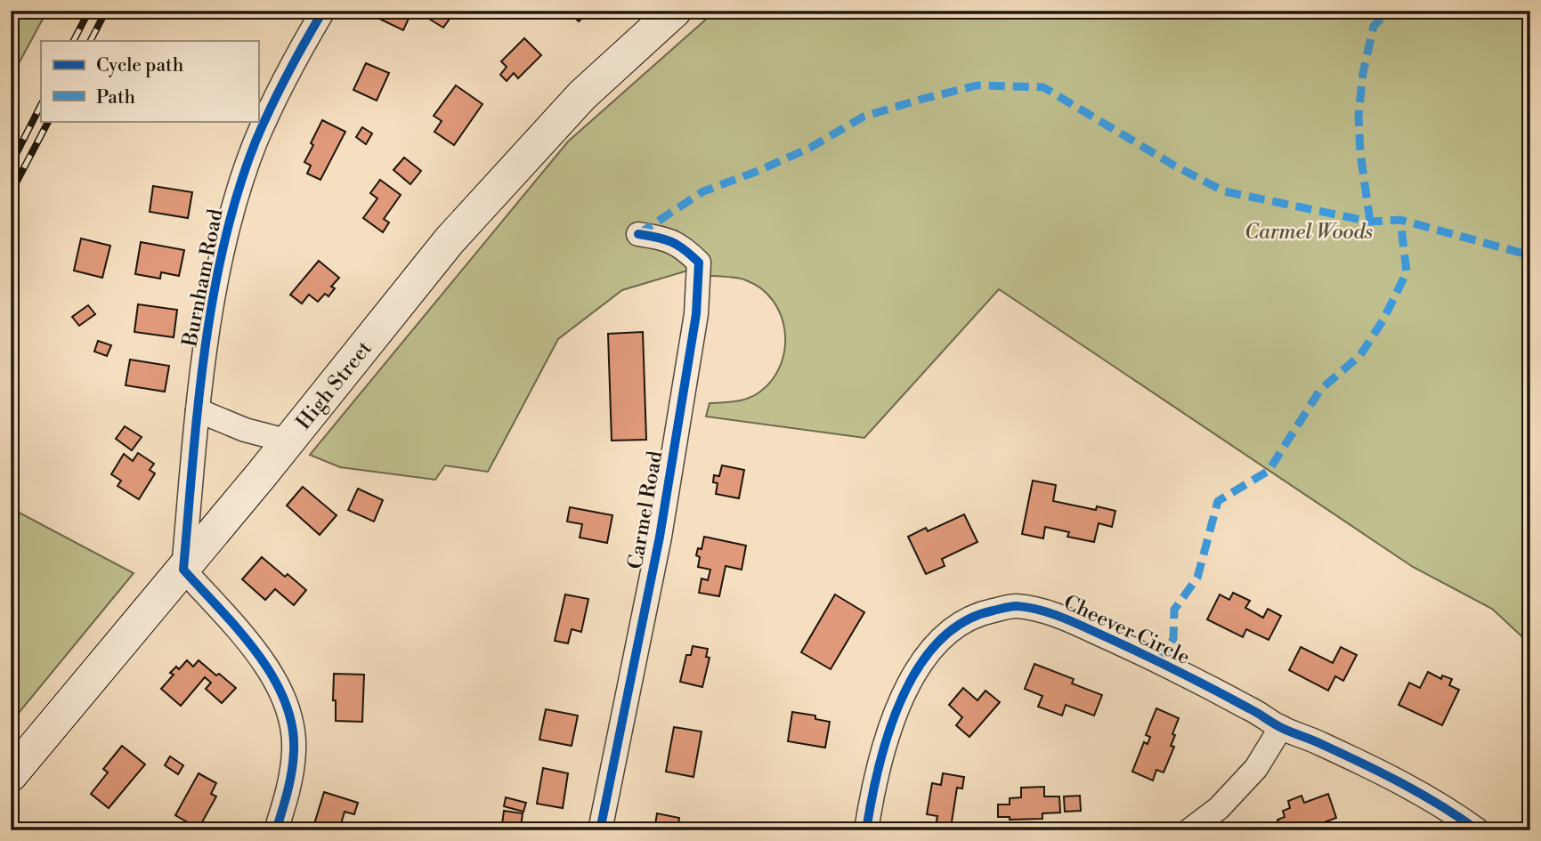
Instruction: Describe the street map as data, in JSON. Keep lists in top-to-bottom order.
{
  "streets": {
    "main road": ["High Street"],
    "street": ["Burnham Road", "Carmel Road", "Cheever Circle"]
  },
  "crossings": [
    ["Burnham Road", "High Street"]
  ],
  "parks": ["Carmel Woods"],
  "legend": ["Cycle path", "Path"]
}
